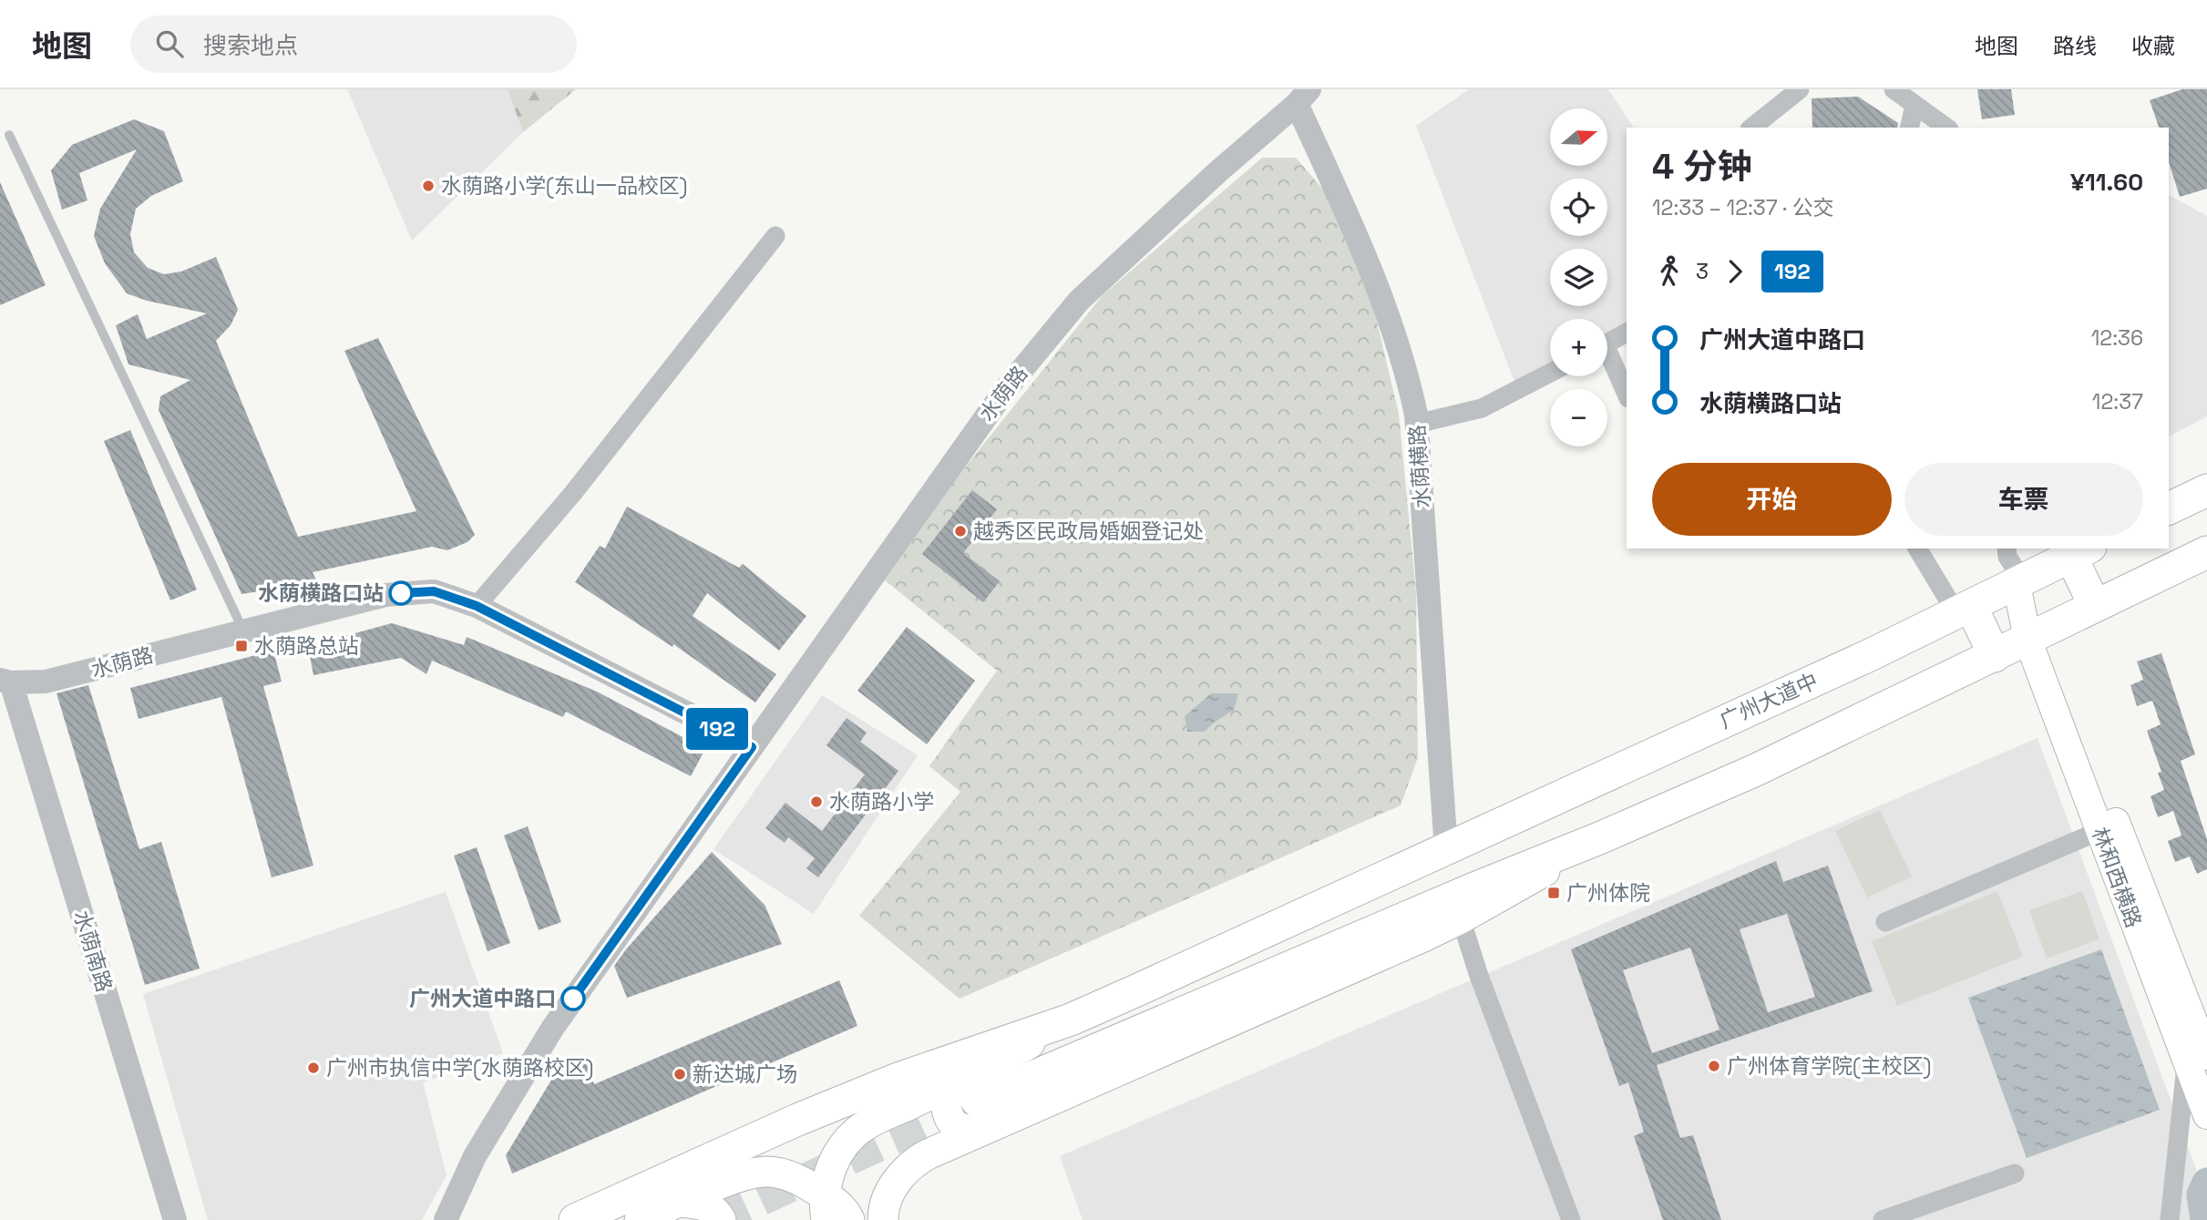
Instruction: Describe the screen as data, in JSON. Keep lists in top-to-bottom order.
{
  "streets": {
    "highway": ["广州大道中"],
    "main road": ["林和西横路"],
    "street": ["水荫路", "水荫横路", "水荫南路"]
  },
  "crossings": [
    ["水荫路", "水荫横路"],
    ["水荫路", "水荫南路"],
    ["水荫横路", "广州大道中"]
  ],
  "places": {
    "other": [
      "水荫路小学(东山一品校区)",
      "越秀区民政局婚姻登记处",
      "水荫横路口站",
      "水荫路小学",
      "广州大道中路口",
      "广州体育学院(主校区)",
      "广州市执信中学(水荫路校区)",
      "新达城广场"
    ],
    "transit": ["水荫路总站", "广州体院"]
  },
  "lines": ["bus line 192"],
  "north": "right",
  "page": {
    "header": "地图",
    "search": "搜索地点",
    "nav": ["地图", "路线", "收藏"],
    "on_map": "192",
    "map_buttons": ["+", "−"],
    "heading": ["4 分钟", "12:33 – 12:37 · 公交", "¥11.60"],
    "legs": ["3", "192"],
    "list": [
      {
        "name": "广州大道中路口",
        "value": "12:36"
      },
      {
        "name": "水荫横路口站",
        "value": "12:37"
      }
    ],
    "buttons": ["开始", "车票"]
  }
}
